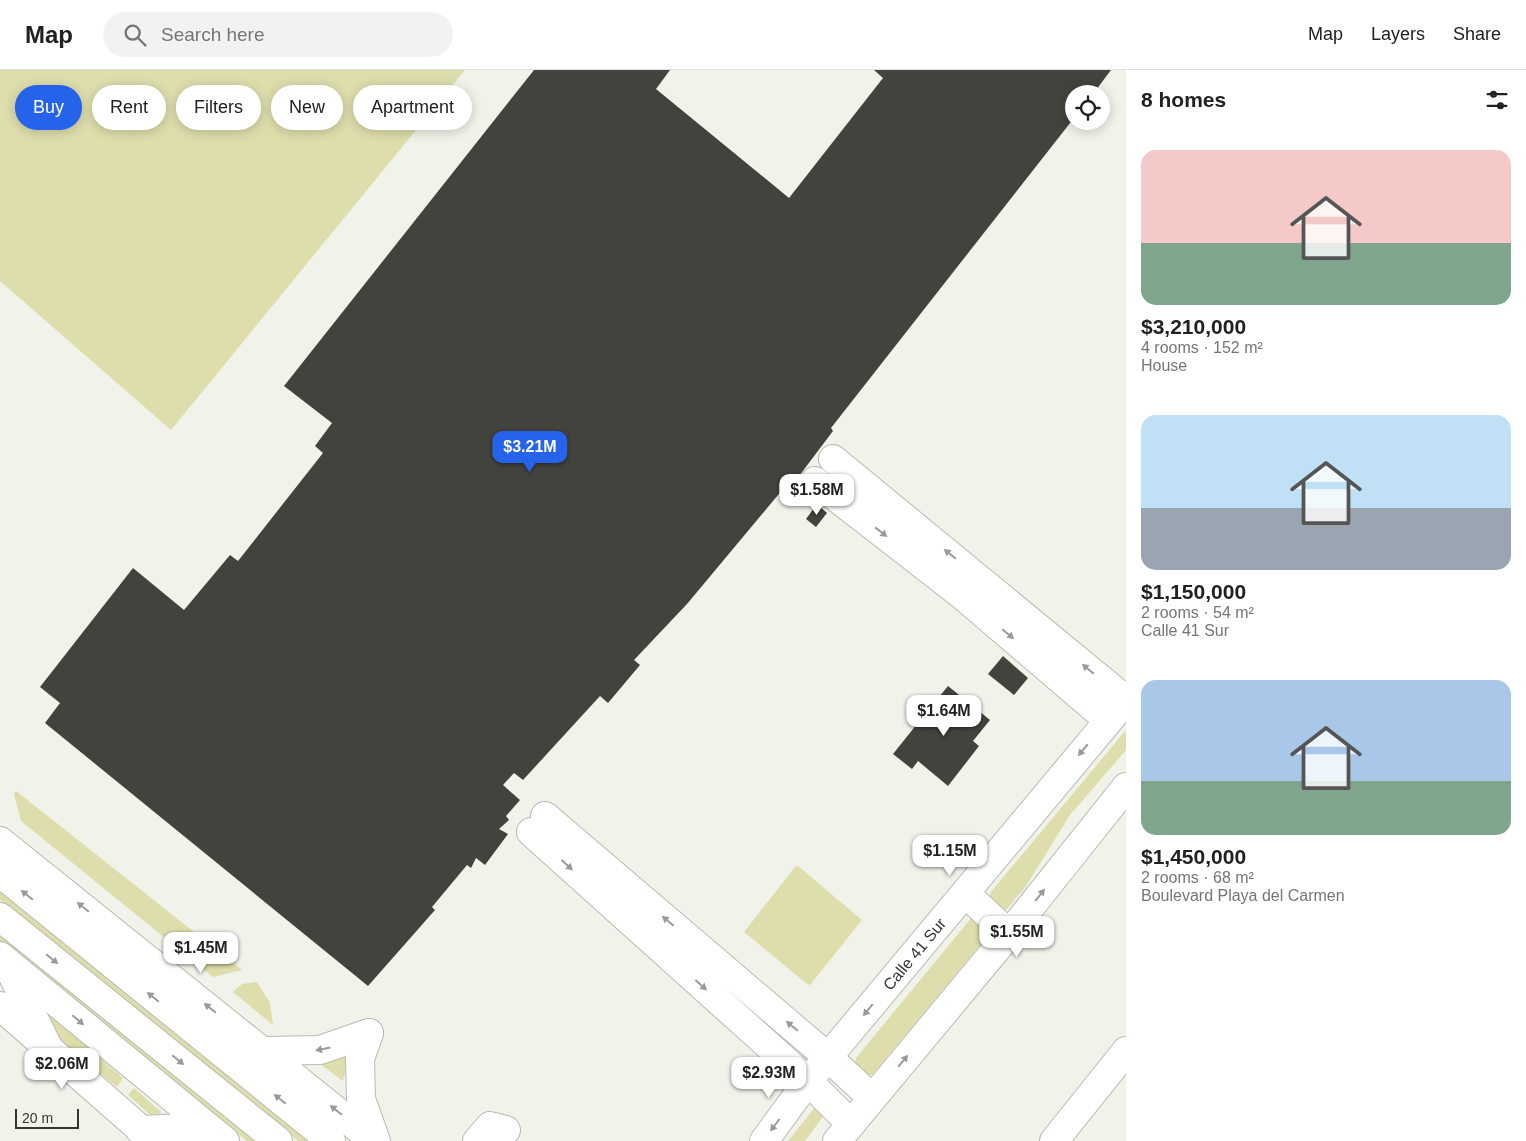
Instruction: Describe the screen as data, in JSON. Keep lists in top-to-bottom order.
{
  "streets": {
    "main road": ["Calle 41 Sur"]
  },
  "scale_bar": "20 m",
  "page": {
    "header": "Map",
    "search": "Search here",
    "nav": ["Map", "Layers", "Share"],
    "heading": "8 homes",
    "chip": [
      "Buy",
      "Rent",
      "Filters",
      "New",
      "Apartment"
    ],
    "list": [
      {
        "name": "$3,210,000",
        "note": "4 rooms · 152 m² · House"
      },
      {
        "name": "$1,150,000",
        "note": "2 rooms · 54 m² · Calle 41 Sur"
      },
      {
        "name": "$1,450,000",
        "note": "2 rooms · 68 m² · Boulevard Playa del Carmen"
      }
    ],
    "price": [
      "$3.21M",
      "$1.58M",
      "$1.64M",
      "$1.15M",
      "$1.55M",
      "$1.45M",
      "$2.06M",
      "$2.93M"
    ],
    "scale": "20 m"
  }
}
